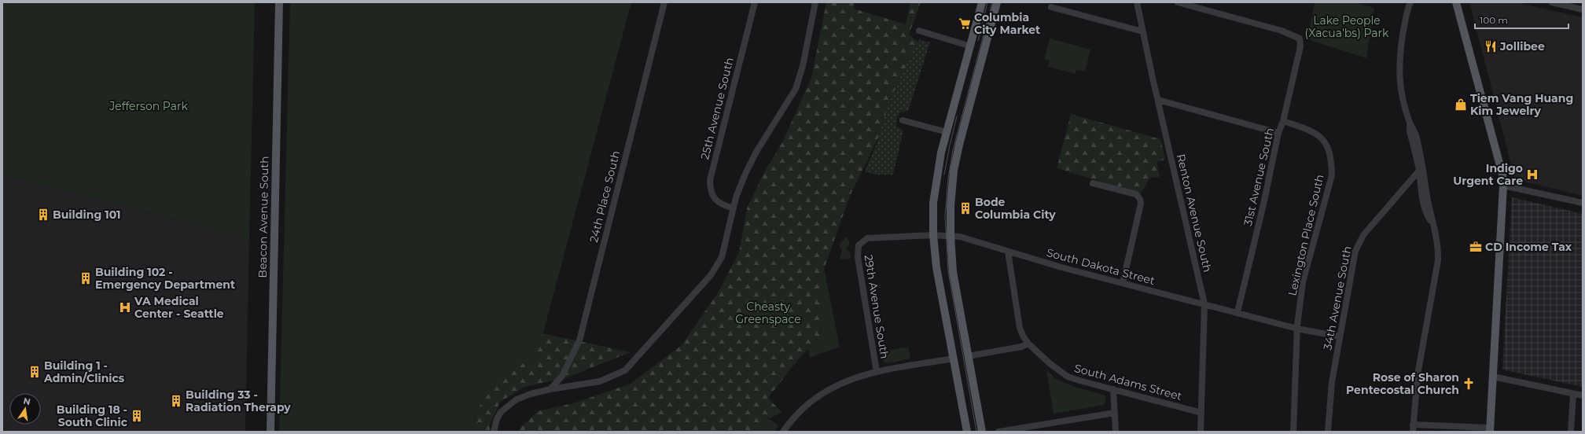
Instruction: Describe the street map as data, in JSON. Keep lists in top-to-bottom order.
{
  "streets": {
    "main road": ["Beacon Avenue South"],
    "street": [
      "25th Avenue South",
      "31st Avenue South",
      "24th Place South",
      "Renton Avenue South",
      "Lexington Place South",
      "South Dakota Street",
      "34th Avenue South",
      "29th Avenue South",
      "South Adams Street"
    ]
  },
  "crossings": [
    ["31st Avenue South", "Lexington Place South"],
    ["31st Avenue South", "South Dakota Street"],
    ["Renton Avenue South", "South Dakota Street"],
    ["Renton Avenue South", "South Adams Street"],
    ["Lexington Place South", "South Dakota Street"],
    ["South Dakota Street", "34th Avenue South"],
    ["South Dakota Street", "29th Avenue South"],
    ["South Dakota Street", "South Adams Street"]
  ],
  "parks": ["Lake People (Xacua'bs) Park", "Jefferson Park", "Cheasty Greenspace"],
  "places": {
    "supermarket": ["Columbia City Market"],
    "restaurant": ["Jollibee"],
    "shop": ["Tiem Vang Huang Kim Jewelry"],
    "hospital": ["Indigo Urgent Care", "VA Medical Center - Seattle"],
    "building": [
      "Bode Columbia City",
      "Building 101",
      "Building 102 - Emergency Department",
      "Building 1 - Admin/Clinics",
      "Building 33 - Radiation Therapy",
      "Building 18 - South Clinic"
    ],
    "office": ["CD Income Tax"],
    "church": ["Rose of Sharon Pentecostal Church"]
  },
  "scale_bar": "100 m",
  "north": "top"
}
